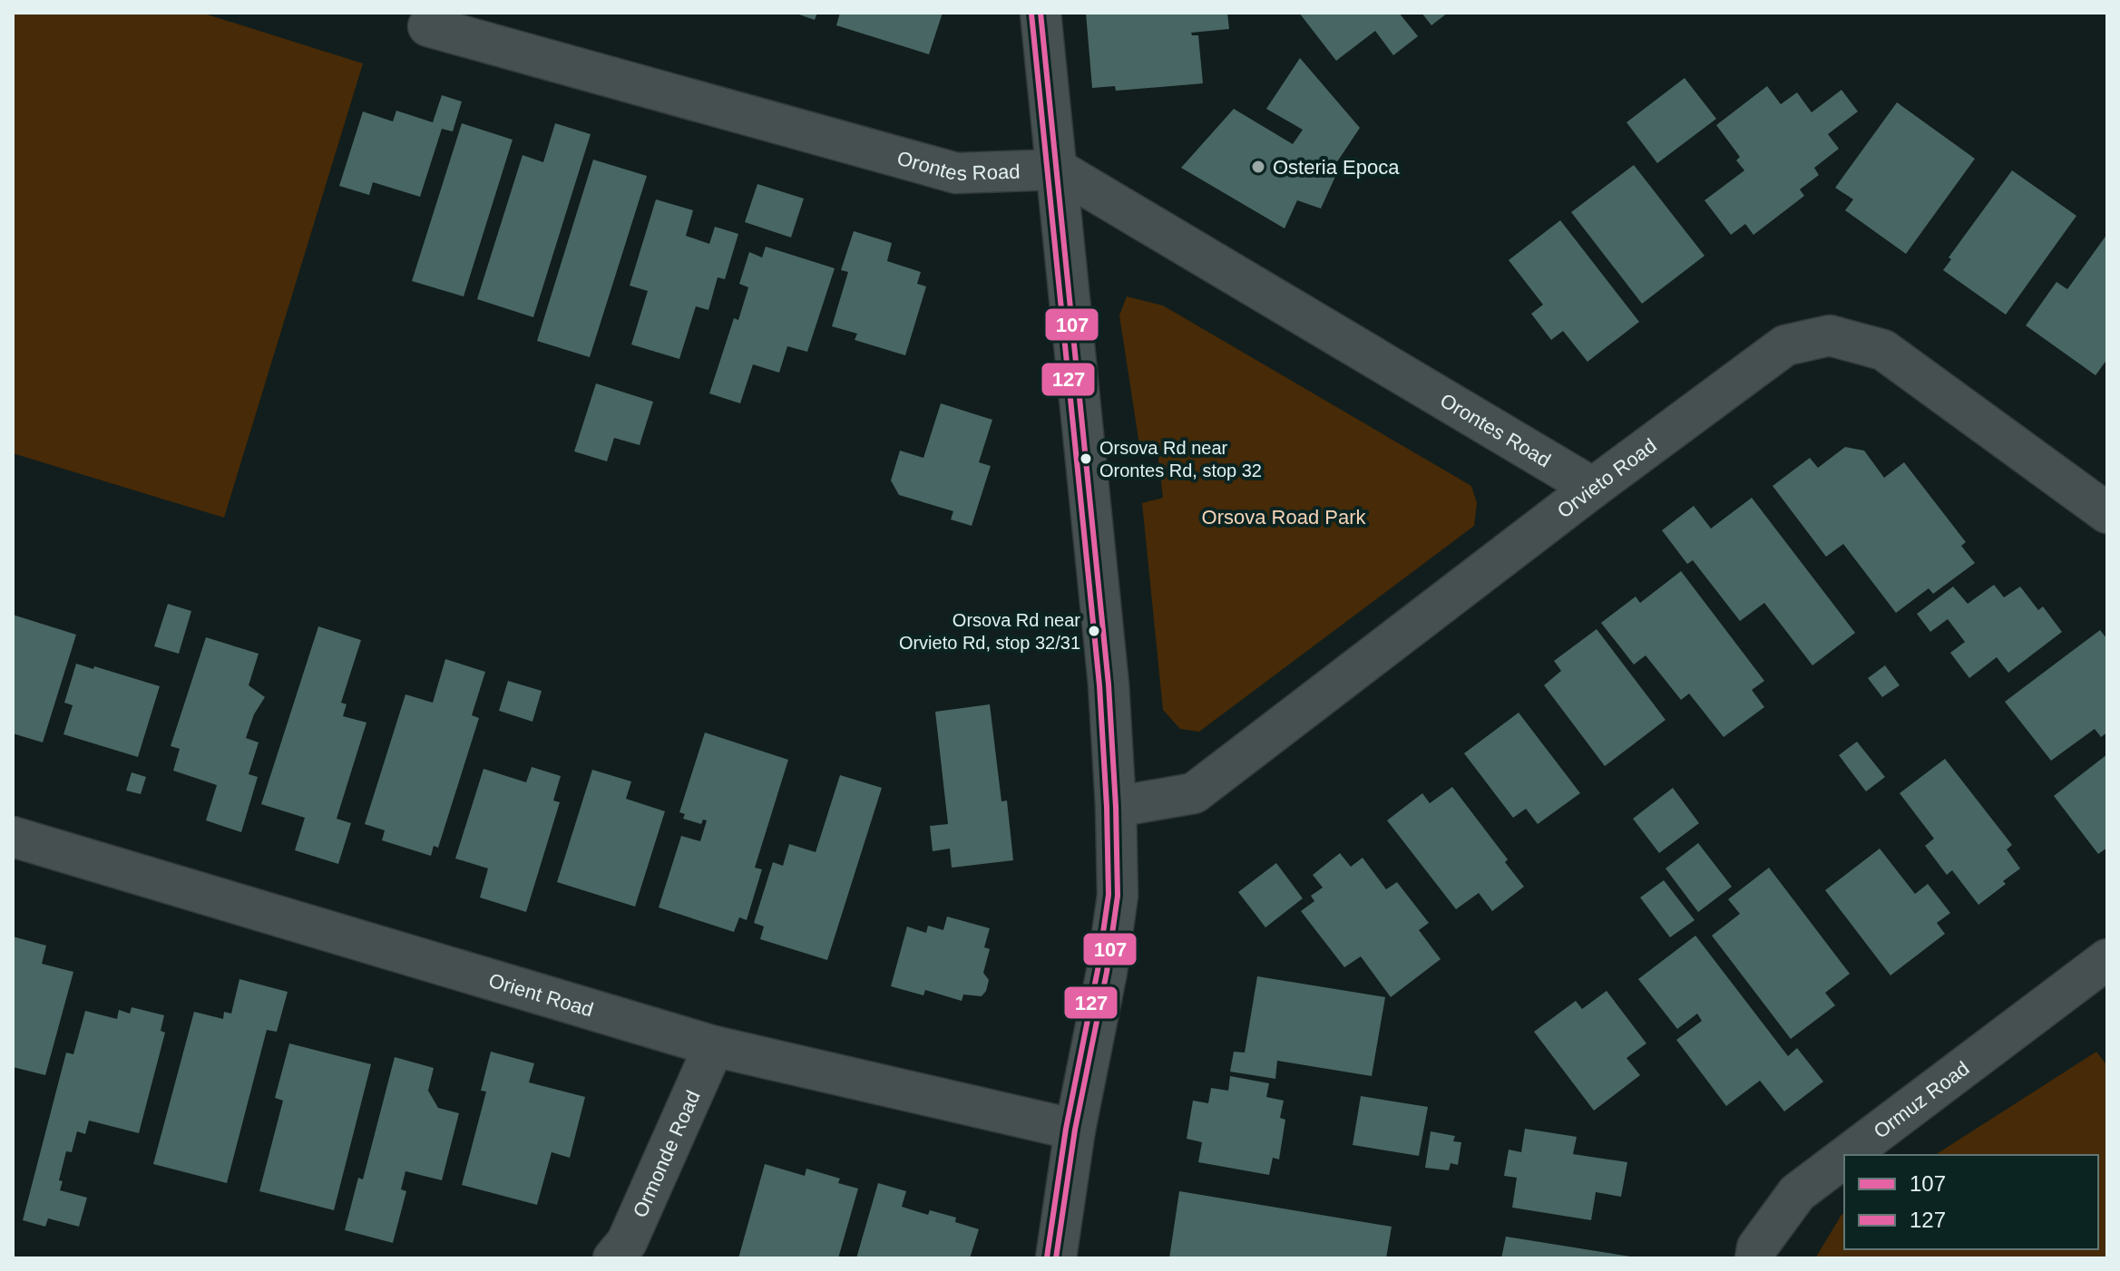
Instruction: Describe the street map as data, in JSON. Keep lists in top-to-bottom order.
{
  "streets": {
    "street": [
      "Orontes Road",
      "Orvieto Road",
      "Orient Road",
      "Ormuz Road",
      "Ormonde Road"
    ]
  },
  "crossings": [
    ["Orontes Road", "Orvieto Road"],
    ["Orient Road", "Ormonde Road"]
  ],
  "parks": ["Orsova Road Park"],
  "places": ["Osteria Epoca", "Orsova Rd near Orontes Rd, stop 32", "Orsova Rd near Orvieto Rd, stop 32/31"],
  "lines": ["transit line 107", "transit line 127"],
  "legend": ["107", "127"]
}
